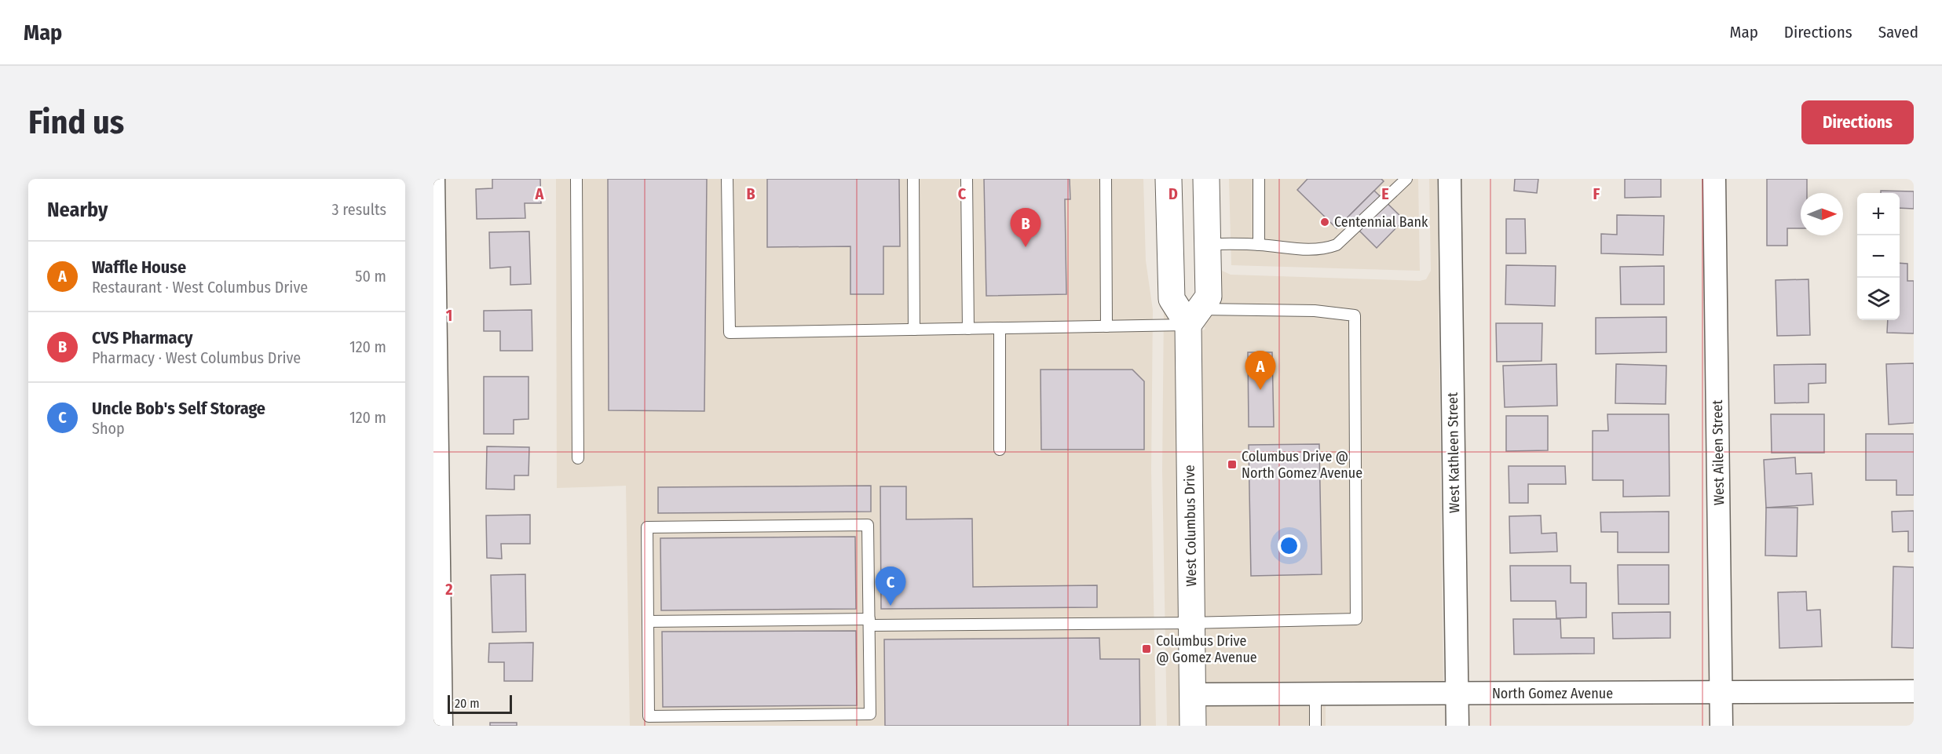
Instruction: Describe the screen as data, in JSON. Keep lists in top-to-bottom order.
{
  "streets": {
    "main road": ["West Columbus Drive"],
    "street": ["West Kathleen Street", "West Aileen Street", "North Gomez Avenue"]
  },
  "crossings": [
    ["West Kathleen Street", "North Gomez Avenue"],
    ["West Aileen Street", "North Gomez Avenue"],
    ["West Columbus Drive", "North Gomez Avenue"]
  ],
  "places": {
    "other": ["Centennial Bank"],
    "transit": ["Columbus Drive @ North Gomez Avenue", "Columbus Drive @ Gomez Avenue"]
  },
  "scale_bar": "20 m",
  "north": "right",
  "page": {
    "header": "Map",
    "nav": ["Map", "Directions", "Saved"],
    "buttons": "Directions",
    "title": "Find us",
    "heading": ["Nearby", "3 results"],
    "map_buttons": ["+", "−"],
    "pins": ["B", "A", "C"],
    "list": [
      {
        "mark": "A",
        "name": "Waffle House",
        "note": "Restaurant · West Columbus Drive",
        "value": "50 m"
      },
      {
        "mark": "B",
        "name": "CVS Pharmacy",
        "note": "Pharmacy · West Columbus Drive",
        "value": "120 m"
      },
      {
        "mark": "C",
        "name": "Uncle Bob's Self Storage",
        "note": "Shop",
        "value": "120 m"
      }
    ],
    "scale": "20 m"
  },
  "grid": {
    "columns": [
      "A",
      "B",
      "C",
      "D",
      "E",
      "F"
    ],
    "rows": ["1", "2"]
  }
}
